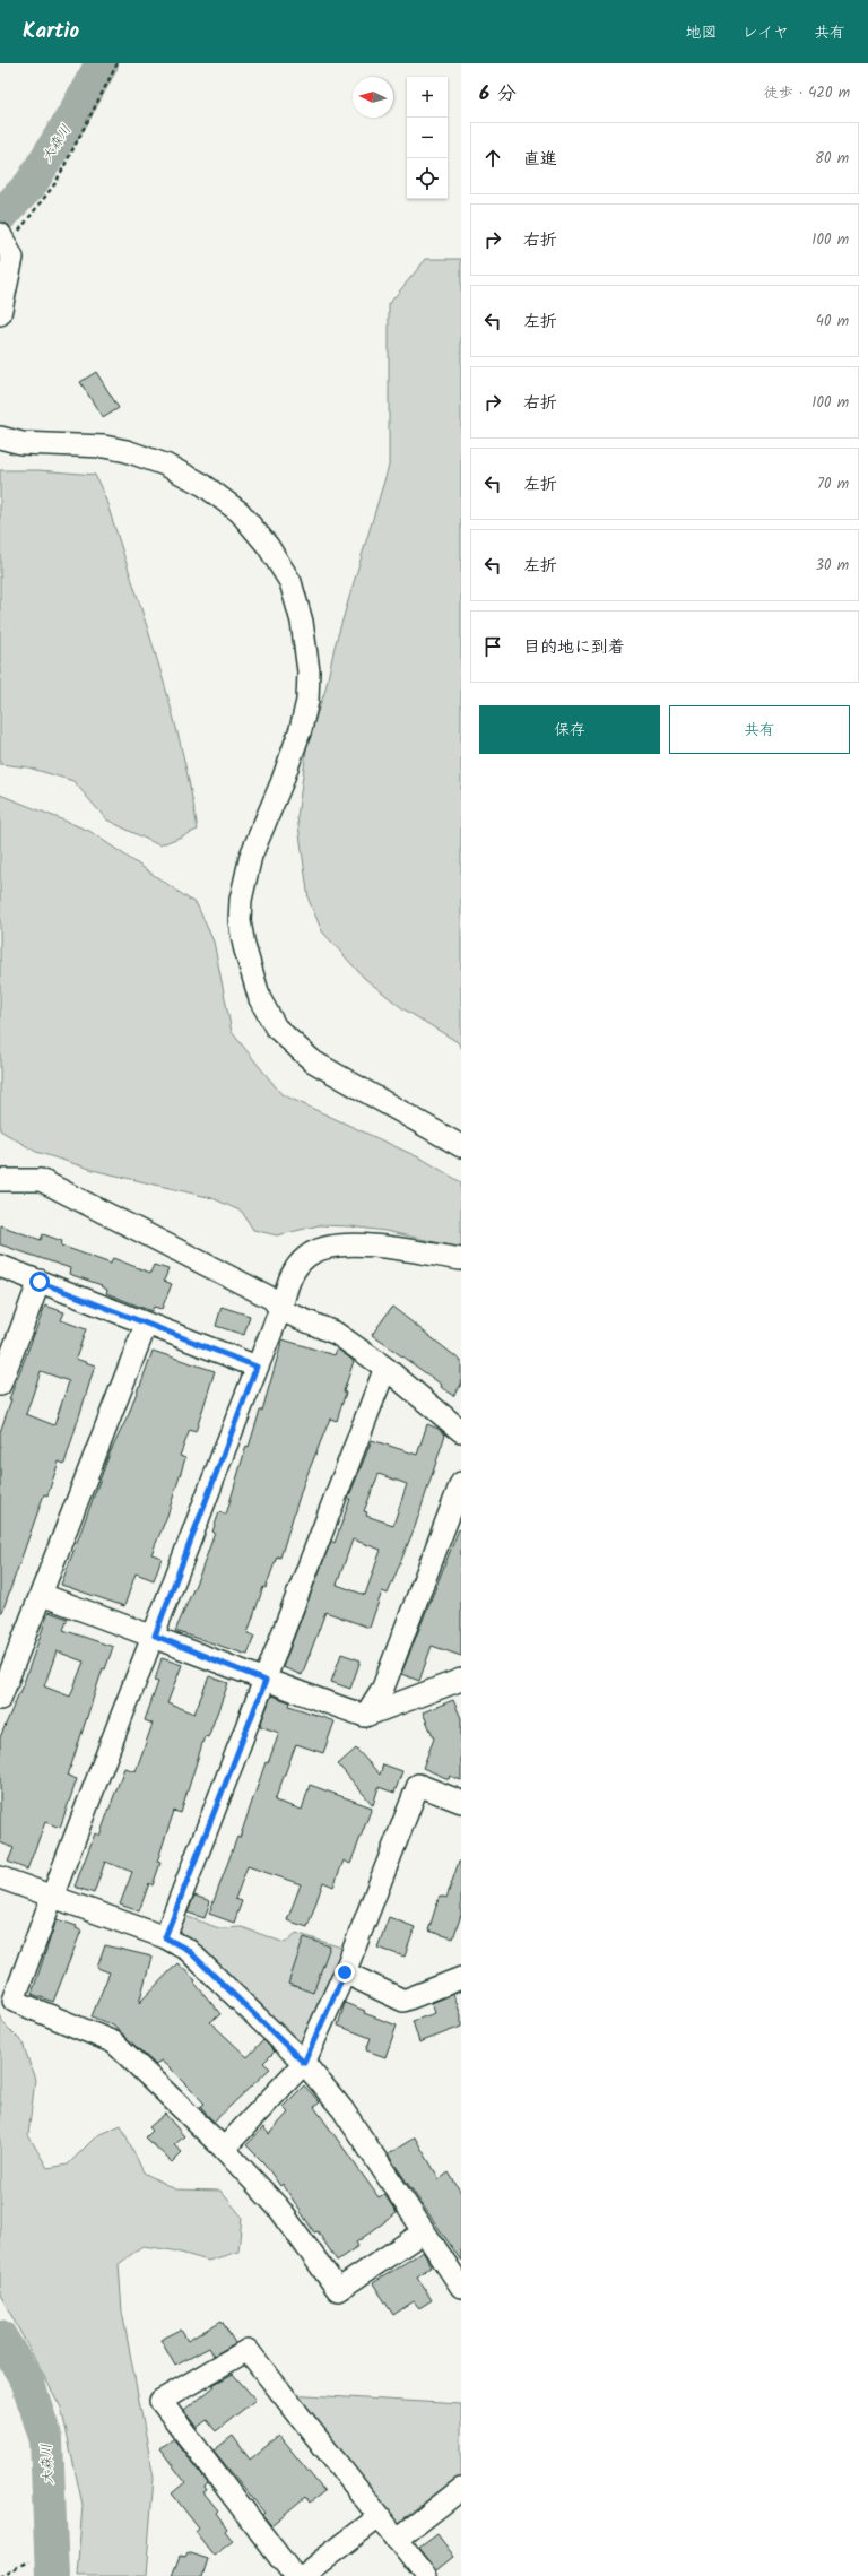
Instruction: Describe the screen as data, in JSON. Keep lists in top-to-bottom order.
{
  "water": ["大森川"],
  "north": "left",
  "page": {
    "header": "Kartio",
    "nav": ["地図", "レイヤ", "共有"],
    "heading": ["6 分", "徒歩 · 420 m"],
    "map_buttons": ["+", "−"],
    "list": [
      ["直進", "80 m"],
      ["右折", "100 m"],
      ["左折", "40 m"],
      ["右折", "100 m"],
      ["左折", "70 m"],
      ["左折", "30 m"],
      "目的地に到着"
    ],
    "buttons": ["保存", "共有"]
  }
}
